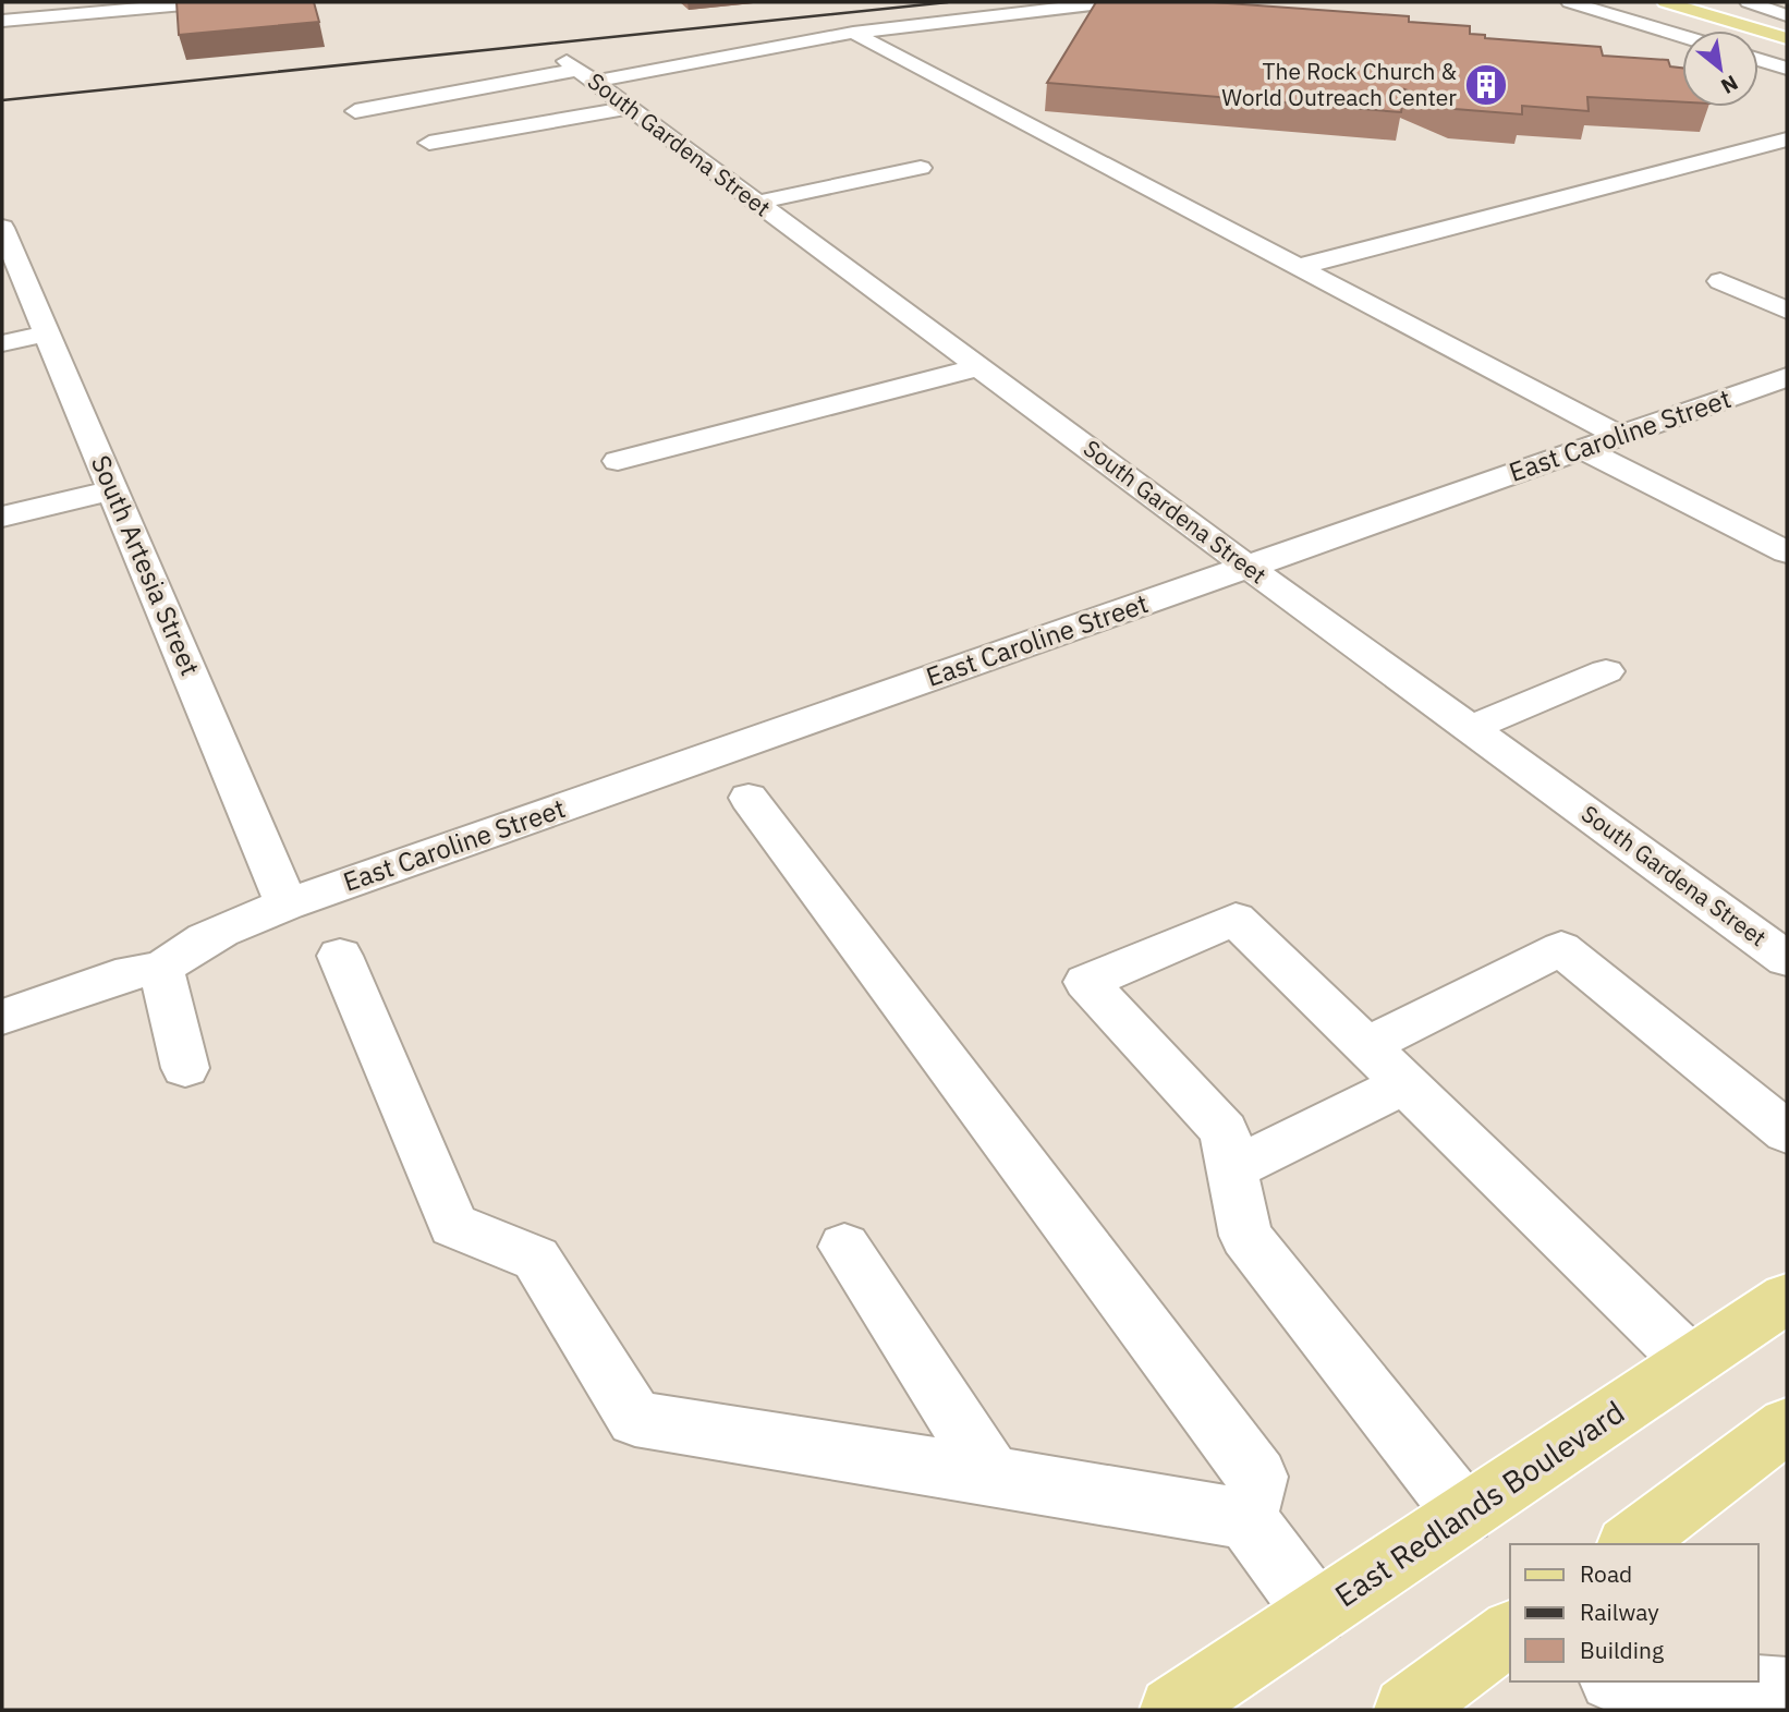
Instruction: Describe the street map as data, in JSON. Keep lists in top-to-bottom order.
{
  "streets": {
    "main road": ["East Redlands Boulevard"],
    "street": ["South Gardena Street", "East Caroline Street", "South Artesia Street"]
  },
  "crossings": [
    ["South Gardena Street", "East Caroline Street"],
    ["East Caroline Street", "South Artesia Street"]
  ],
  "places": {
    "building": ["The Rock Church & World Outreach Center"]
  },
  "legend": ["Road", "Railway", "Building"],
  "north": "bottom right"
}
